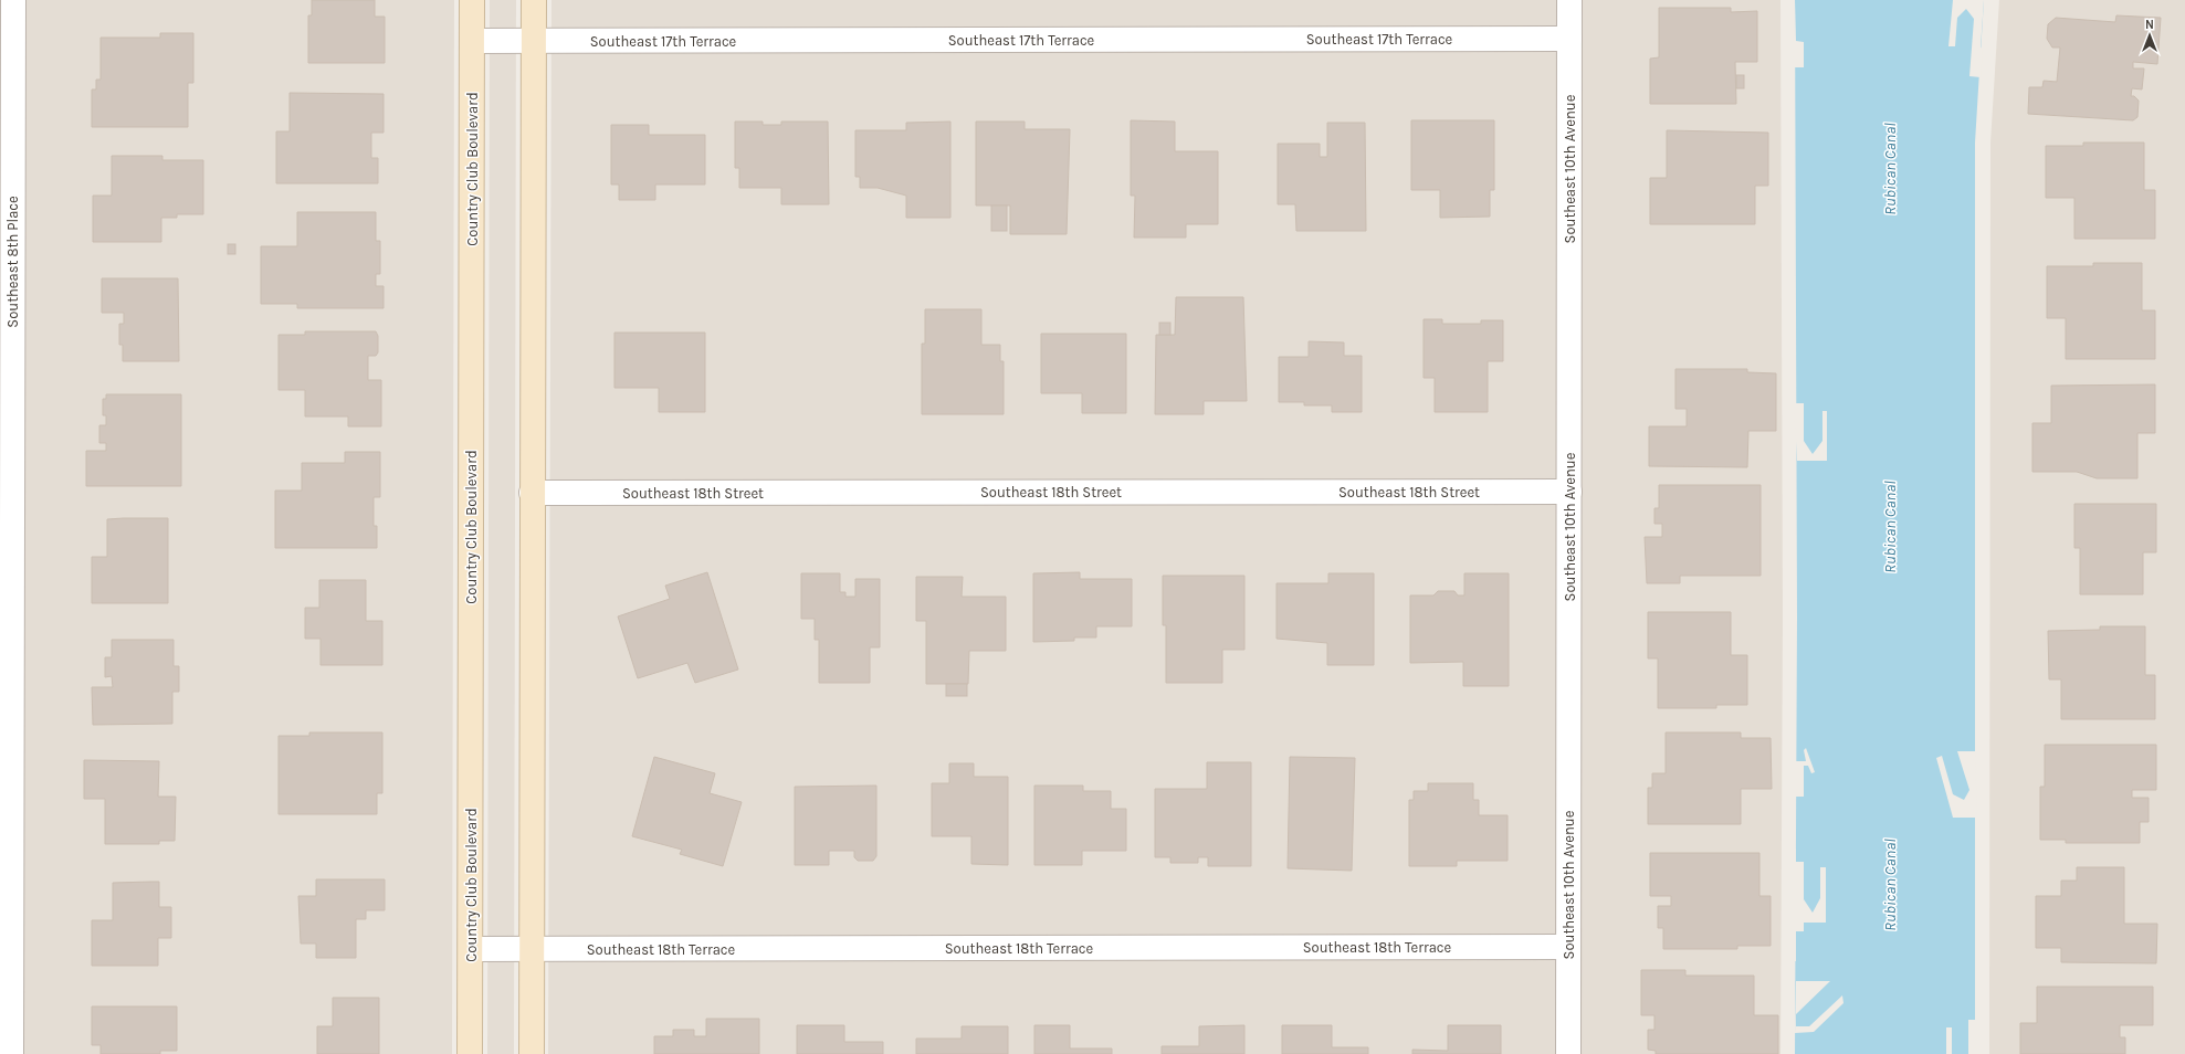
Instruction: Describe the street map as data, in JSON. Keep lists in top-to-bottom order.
{
  "streets": {
    "main road": ["Country Club Boulevard"],
    "street": [
      "Southeast 17th Terrace",
      "Southeast 10th Avenue",
      "Southeast 8th Place",
      "Southeast 18th Street",
      "Southeast 18th Terrace"
    ]
  },
  "crossings": [
    ["Southeast 17th Terrace", "Country Club Boulevard"],
    ["Southeast 17th Terrace", "Southeast 10th Avenue"],
    ["Country Club Boulevard", "Southeast 18th Terrace"],
    ["Southeast 10th Avenue", "Southeast 18th Street"],
    ["Southeast 10th Avenue", "Southeast 18th Terrace"]
  ],
  "water": ["Rubican Canal"],
  "north": "top"
}
